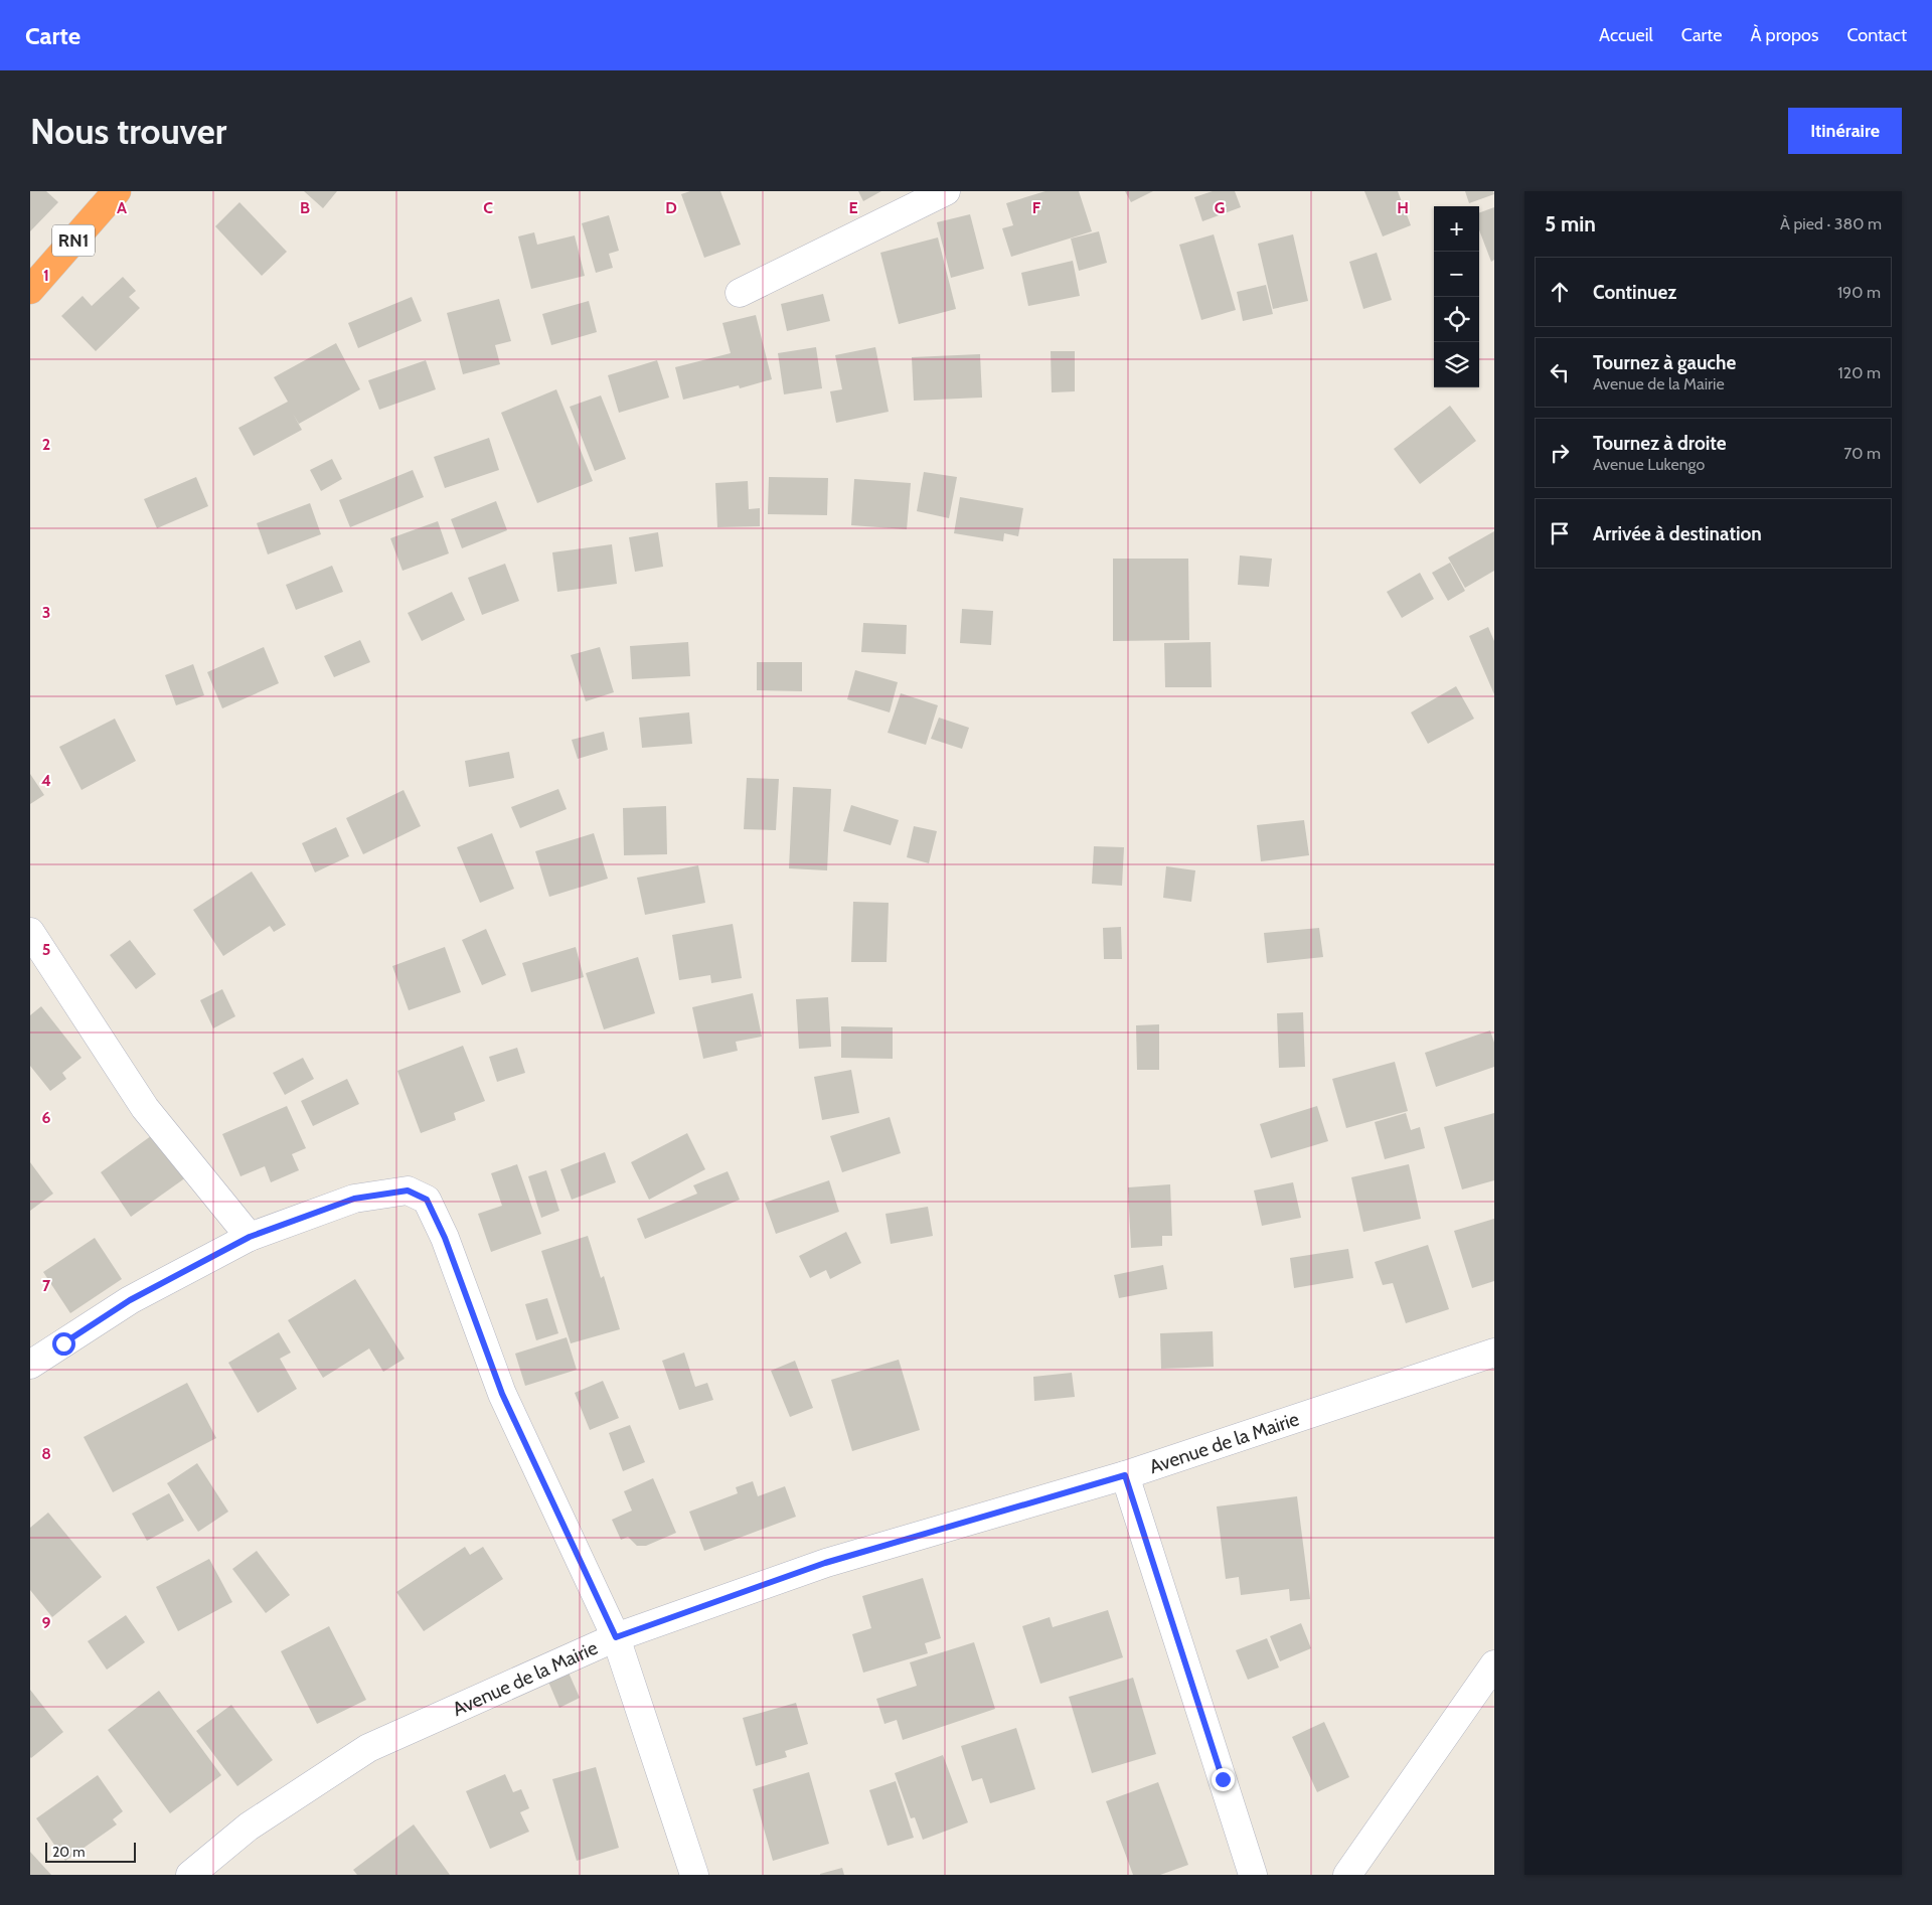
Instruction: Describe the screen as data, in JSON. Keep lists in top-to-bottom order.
{
  "streets": {
    "highway": ["RN1"],
    "street": ["Avenue de la Mairie"]
  },
  "scale_bar": "20 m",
  "page": {
    "header": "Carte",
    "nav": [
      "Accueil",
      "Carte",
      "À propos",
      "Contact"
    ],
    "buttons": "Itinéraire",
    "title": "Nous trouver",
    "heading": ["5 min", "À pied · 380 m"],
    "map_buttons": ["+", "−"],
    "list": [
      ["Continuez", "190 m"],
      ["Tournez à gauche", "Avenue de la Mairie", "120 m"],
      ["Tournez à droite", "Avenue Lukengo", "70 m"],
      "Arrivée à destination"
    ],
    "scale": "20 m"
  },
  "grid": {
    "columns": [
      "A",
      "B",
      "C",
      "D",
      "E",
      "F",
      "G",
      "H"
    ],
    "rows": [
      "1",
      "2",
      "3",
      "4",
      "5",
      "6",
      "7",
      "8",
      "9"
    ]
  }
}
